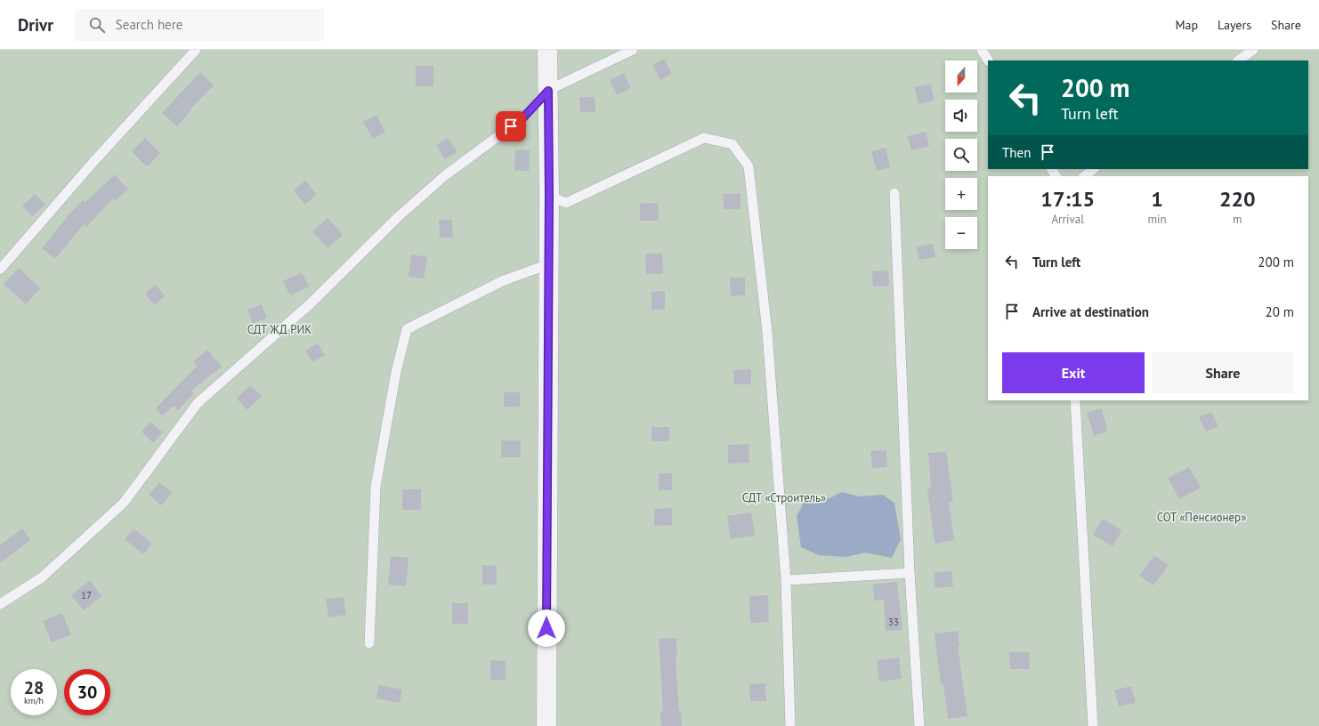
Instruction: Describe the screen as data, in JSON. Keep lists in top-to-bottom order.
{
  "parks": ["СДТ ЖД РИК", "СДТ «Строитель»", "СОТ «Пенсионер»"],
  "house_numbers": ["17", "33"],
  "north": "bottom",
  "page": {
    "header": "Drivr",
    "search": "Search here",
    "nav": ["Map", "Layers", "Share"],
    "map_buttons": ["+", "−"],
    "turn": ["200 m", "Turn left"],
    "then": "Then",
    "eta": [
      "17:15",
      "Arrival",
      "1",
      "min",
      "220",
      "m"
    ],
    "list": [
      {
        "name": "Turn left",
        "value": "200 m"
      },
      {
        "name": "Arrive at destination",
        "value": "20 m"
      }
    ],
    "buttons": ["Exit", "Share"],
    "speed": "28 km/h",
    "limit": "30"
  }
}
